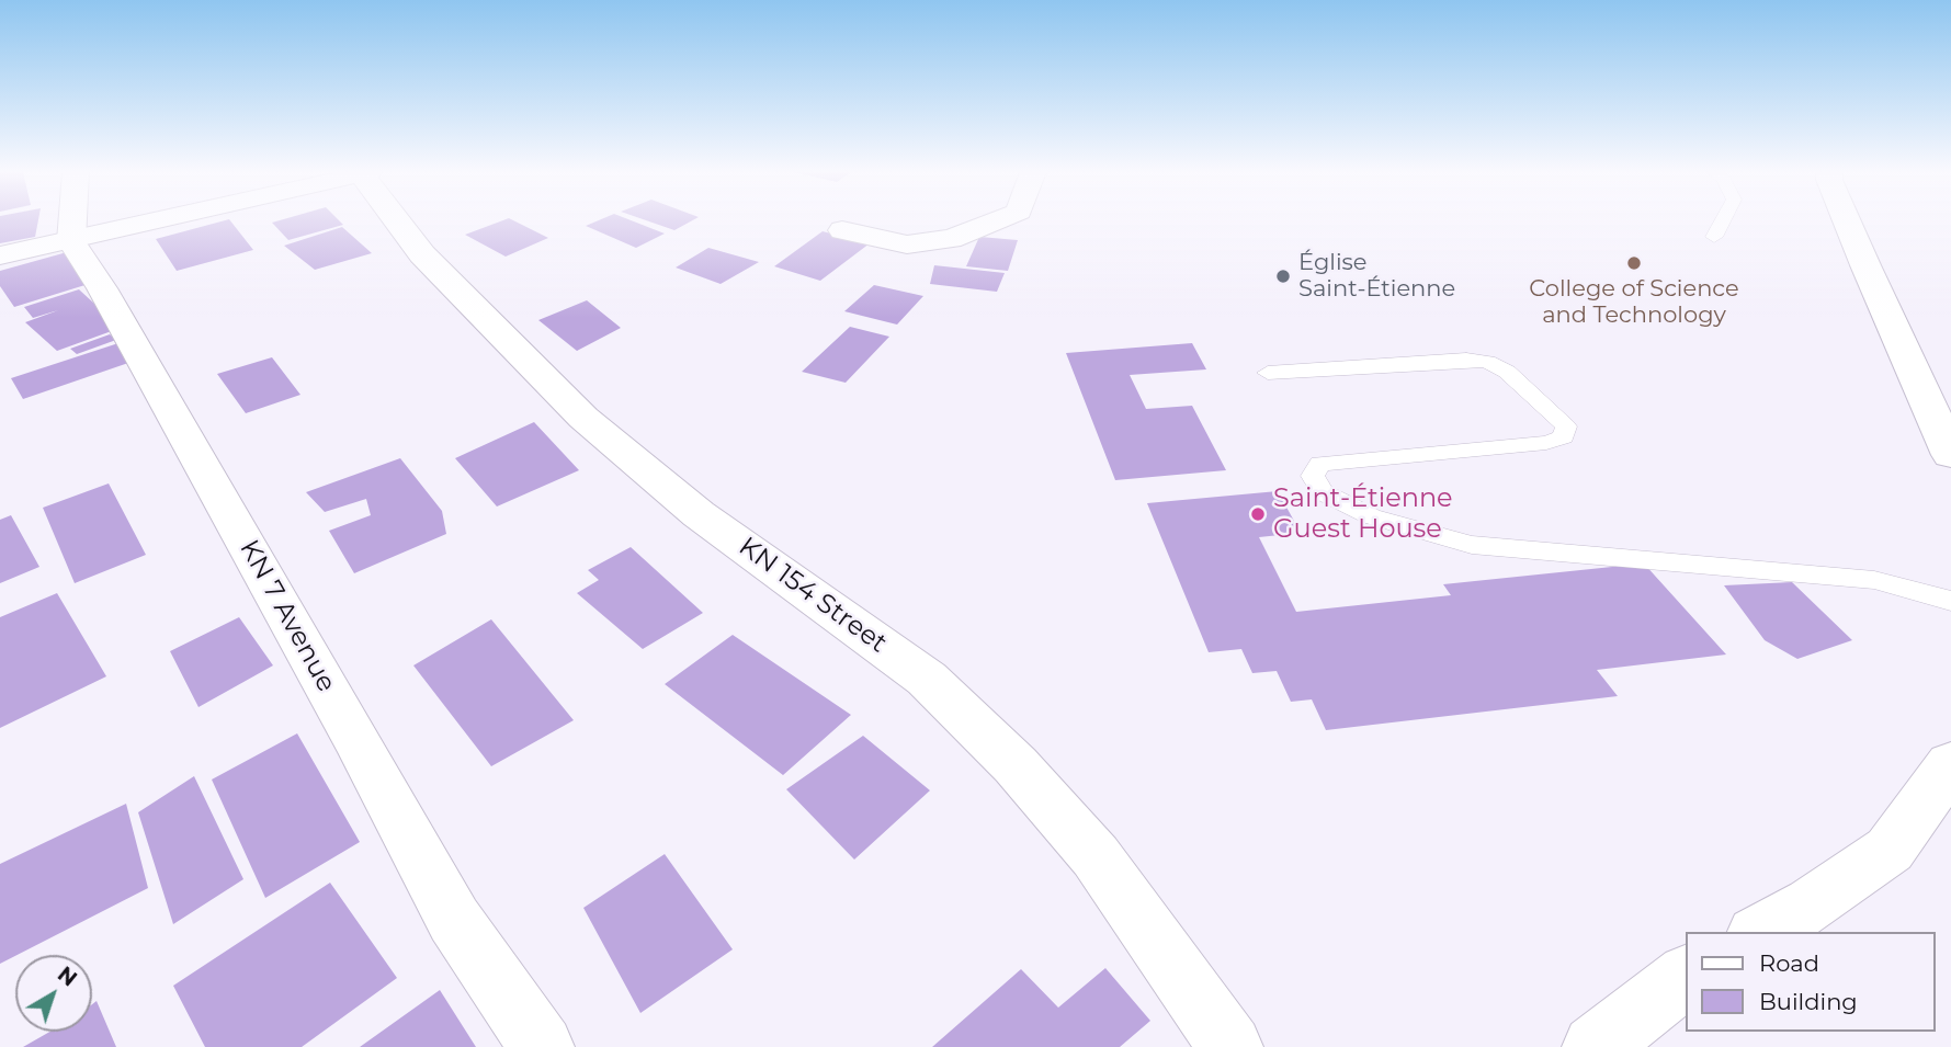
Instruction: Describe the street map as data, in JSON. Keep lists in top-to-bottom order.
{
  "streets": {
    "street": ["KN 154 Street", "KN 7 Avenue"]
  },
  "places": ["College of Science and Technology", "Église Saint-Étienne", "Saint-Étienne Guest House"],
  "legend": ["Road", "Building"],
  "north": "top right"
}
